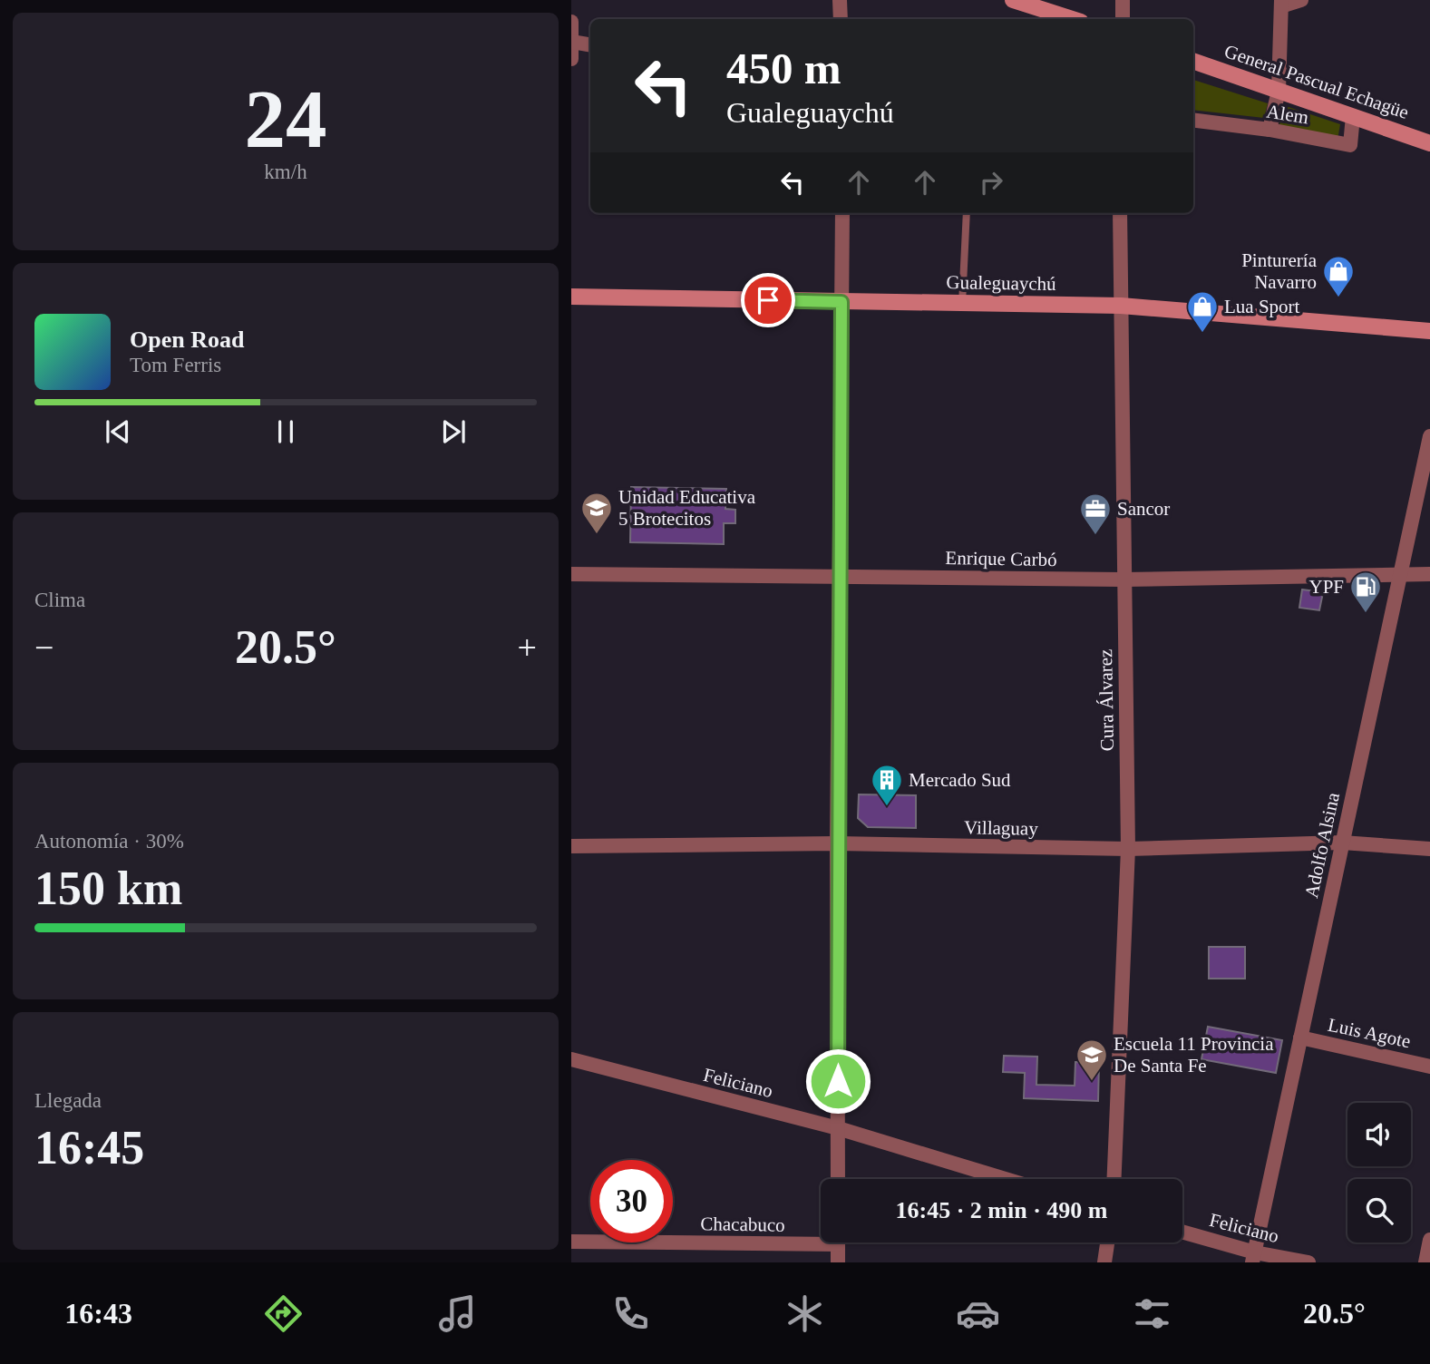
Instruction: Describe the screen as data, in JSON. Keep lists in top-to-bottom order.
{
  "streets": {
    "street": [
      "General Pascual Echagüe",
      "Alem",
      "Gualeguaychú",
      "Enrique Carbó",
      "Cura Álvarez",
      "Villaguay",
      "Adolfo Alsina",
      "Luis Agote",
      "Feliciano",
      "Chacabuco"
    ]
  },
  "crossings": [
    ["General Pascual Echagüe", "Alem"],
    ["Gualeguaychú", "Cura Álvarez"],
    ["Enrique Carbó", "Cura Álvarez"],
    ["Enrique Carbó", "Adolfo Alsina"],
    ["Cura Álvarez", "Villaguay"],
    ["Villaguay", "Adolfo Alsina"],
    ["Adolfo Alsina", "Luis Agote"],
    ["Adolfo Alsina", "Feliciano"]
  ],
  "places": {
    "shop": ["Pinturería Navarro", "Lua Sport"],
    "school or university": ["Unidad Educativa 5 Brotecitos", "Escuela 11 Provincia De Santa Fe"],
    "office": ["Sancor"],
    "fuel station": ["YPF"],
    "building": ["Mercado Sud"]
  },
  "page": {
    "tile": [
      ["24", "km/h"],
      "Clima",
      ["Autonomía · 30%", "150 km"],
      ["Llegada", "16:45"]
    ],
    "turn": ["450 m", "Gualeguaychú"],
    "song": ["Open Road", "Tom Ferris"],
    "heat": ["−", "20.5°", "+"],
    "limit": "30",
    "trip": "16:45 · 2 min · 490 m",
    "tabs": ["16:43", "20.5°"]
  }
}
